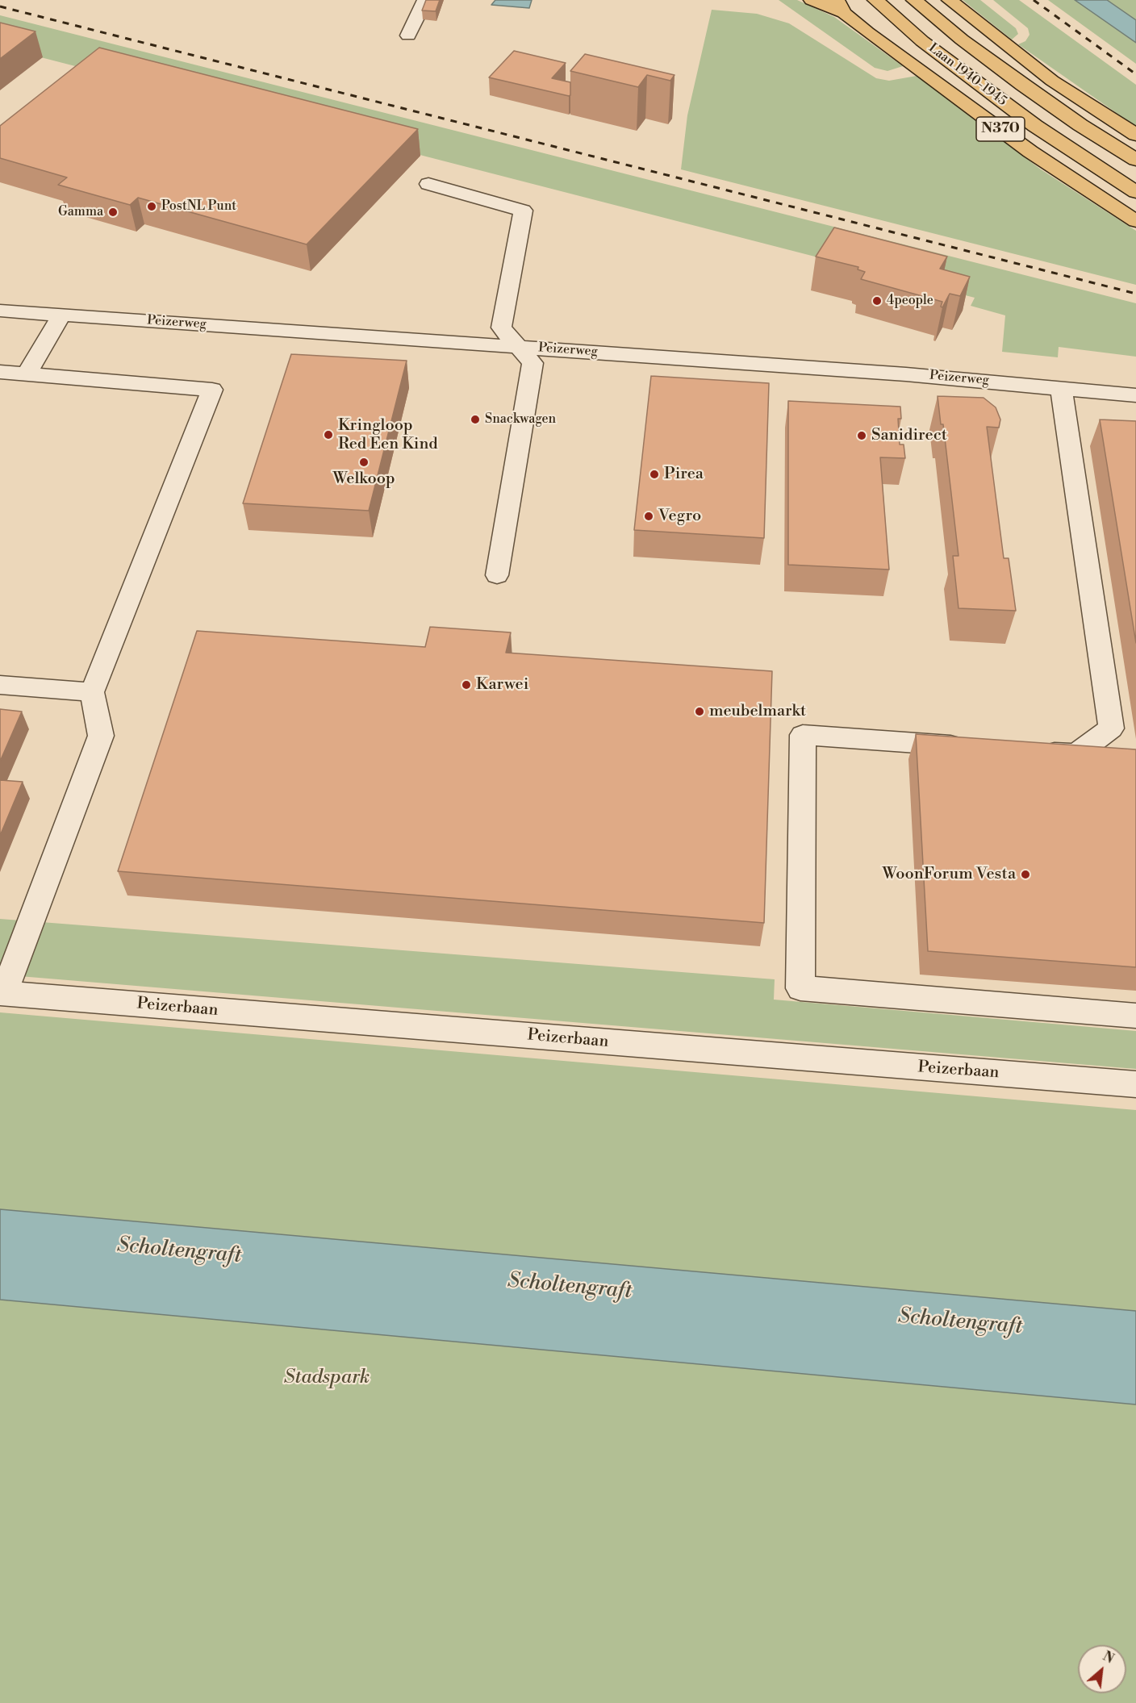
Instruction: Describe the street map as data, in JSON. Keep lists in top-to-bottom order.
{
  "streets": {
    "highway": ["Laan 1940-1945", "N370"],
    "street": ["Peizerweg", "Peizerbaan"]
  },
  "water": ["Scholtengraft"],
  "parks": ["Stadspark"],
  "places": [
    "PostNL Punt",
    "Gamma",
    "4people",
    "Snackwagen",
    "Kringloop Red Een Kind",
    "Sanidirect",
    "Welkoop",
    "Pirea",
    "Vegro",
    "Karwei",
    "meubelmarkt",
    "WoonForum Vesta"
  ],
  "north": "top right"
}
